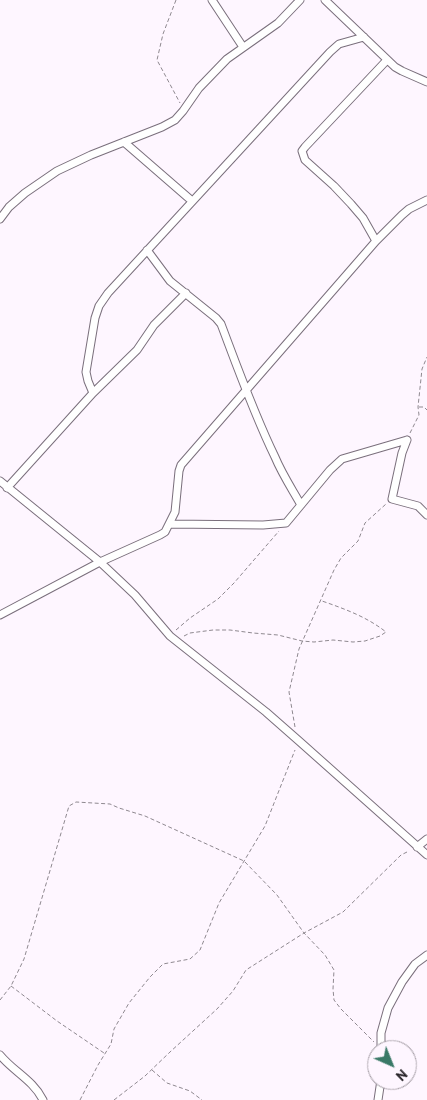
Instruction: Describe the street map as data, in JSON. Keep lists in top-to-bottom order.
{
  "north": "bottom right"
}
